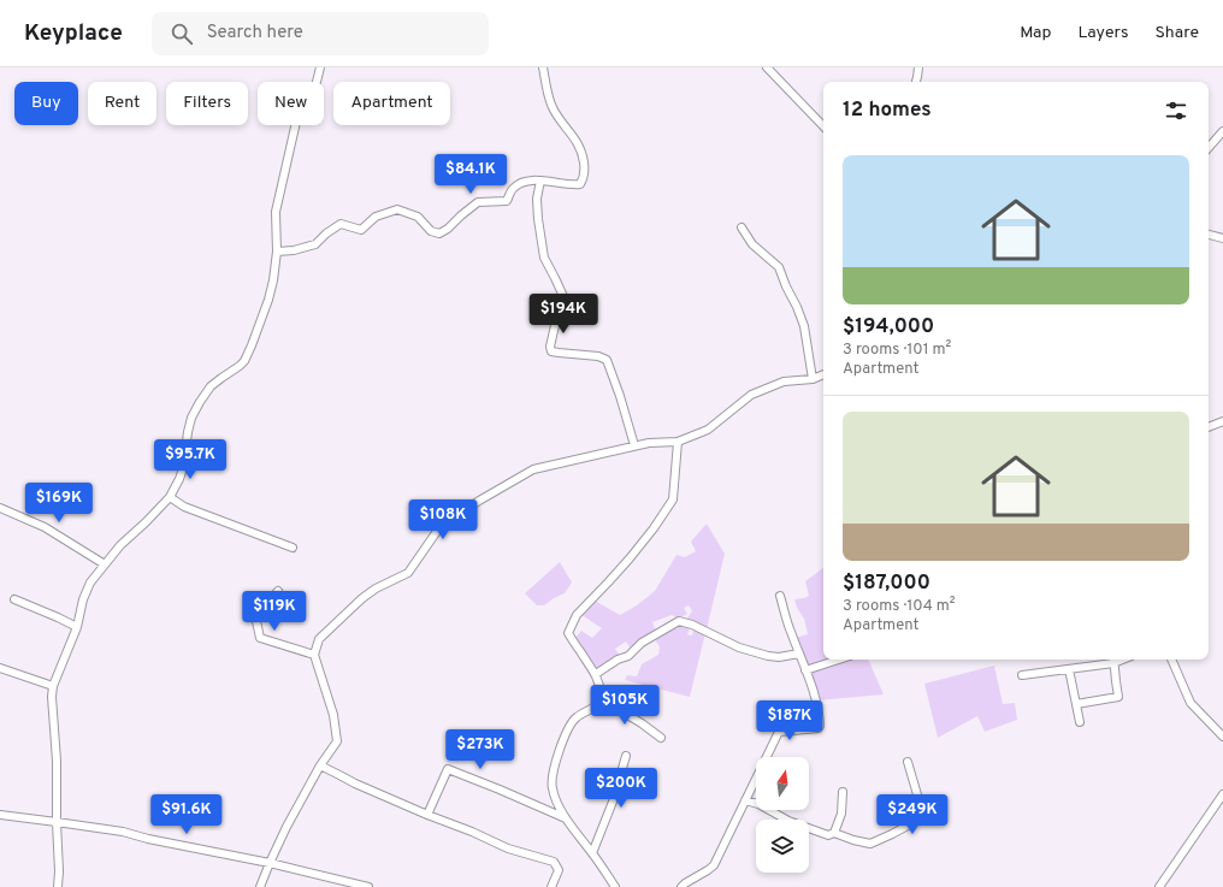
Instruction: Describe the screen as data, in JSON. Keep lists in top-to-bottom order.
{
  "north": "top",
  "page": {
    "header": "Keyplace",
    "search": "Search here",
    "nav": ["Map", "Layers", "Share"],
    "chip": [
      "Buy",
      "Rent",
      "Filters",
      "New",
      "Apartment"
    ],
    "heading": "12 homes",
    "list": [
      {
        "name": "$194,000",
        "note": "3 rooms · 101 m² · Apartment"
      },
      {
        "name": "$187,000",
        "note": "3 rooms · 104 m² · Apartment"
      }
    ],
    "price": [
      "$84.1K",
      "$194K",
      "$95.7K",
      "$169K",
      "$108K",
      "$119K",
      "$105K",
      "$187K",
      "$273K",
      "$200K",
      "$91.6K",
      "$249K"
    ]
  }
}
